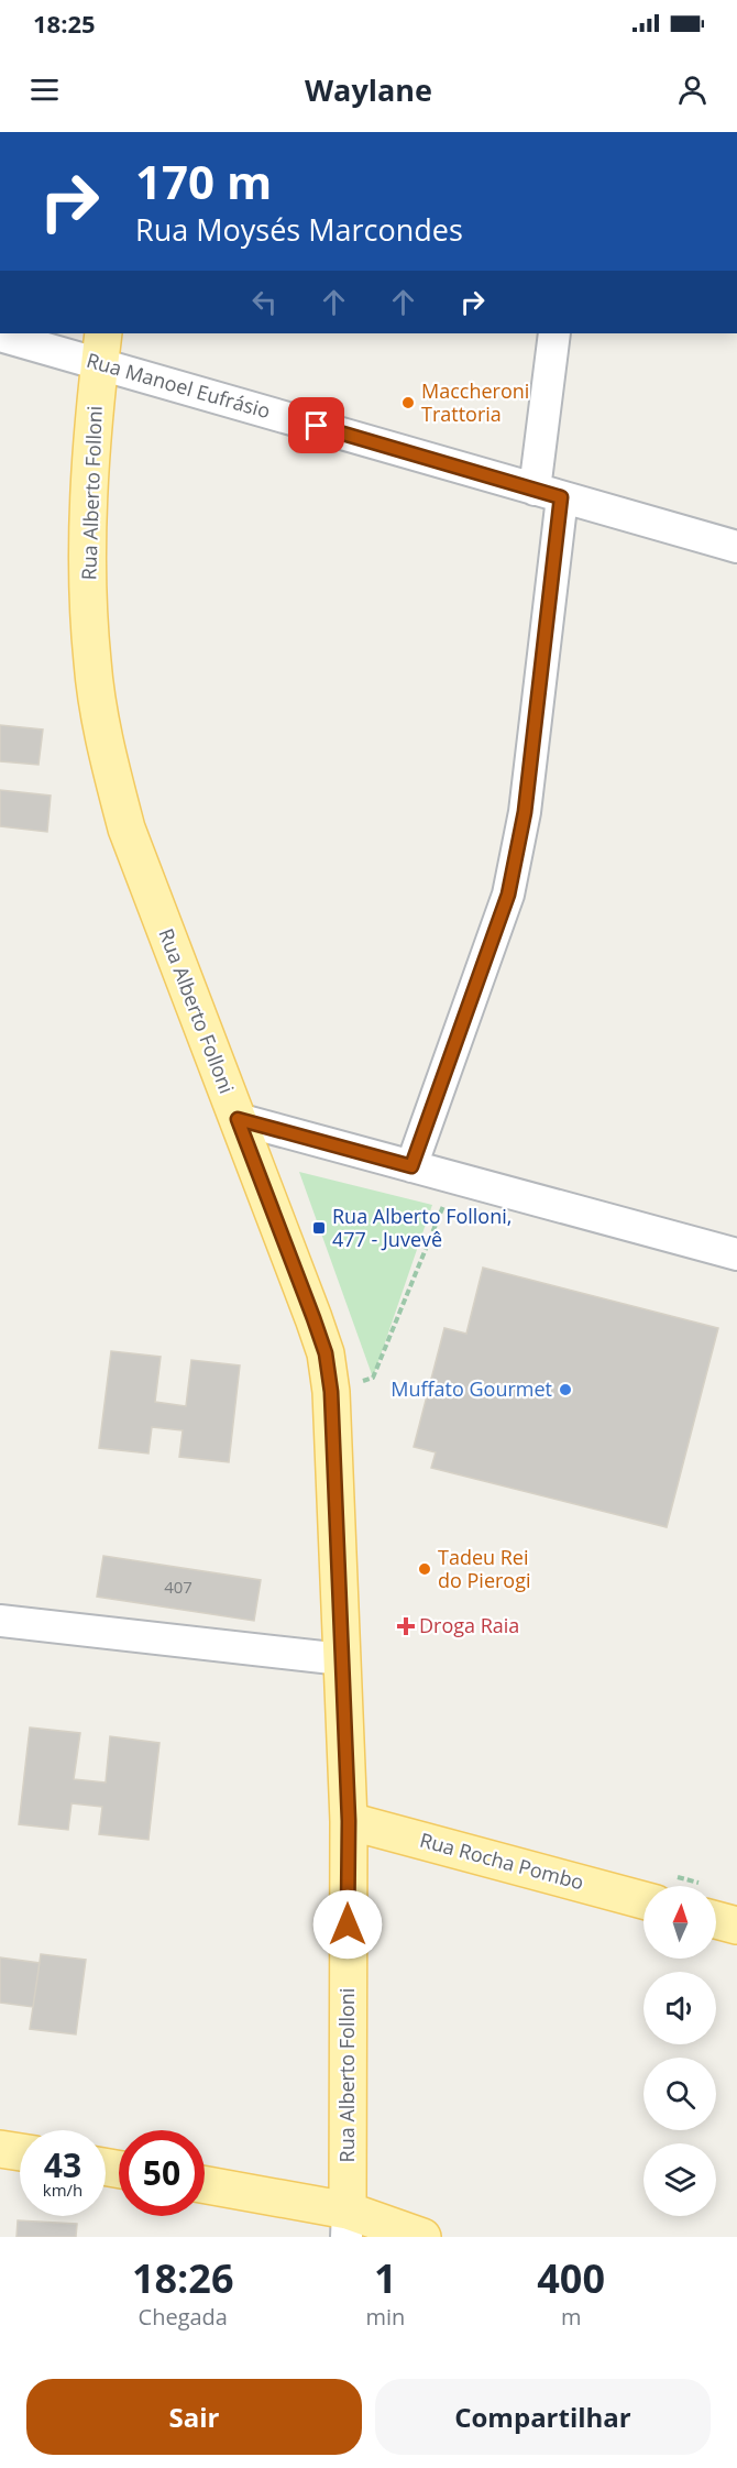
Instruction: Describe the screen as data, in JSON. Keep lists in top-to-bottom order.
{
  "streets": {
    "main road": ["Rua Alberto Folloni", "Rua Rocha Pombo"],
    "street": ["Rua Manoel Eufrásio"]
  },
  "crossings": [
    ["Rua Manoel Eufrásio", "Rua Alberto Folloni"],
    ["Rua Alberto Folloni", "Rua Rocha Pombo"]
  ],
  "places": {
    "other": ["Maccheroni Trattoria", "Muffato Gourmet", "Tadeu Rei do Pierogi"],
    "transit": ["Rua Alberto Folloni, 477 - Juvevê"],
    "health": ["Droga Raia"]
  },
  "house_numbers": ["407"],
  "north": "top",
  "page": {
    "status": "18:25",
    "header": "Waylane",
    "turn": ["170 m", "Rua Moysés Marcondes"],
    "speed": "43 km/h",
    "limit": "50",
    "eta": [
      "18:26",
      "Chegada",
      "1",
      "min",
      "400",
      "m"
    ],
    "buttons": ["Sair", "Compartilhar"]
  }
}
